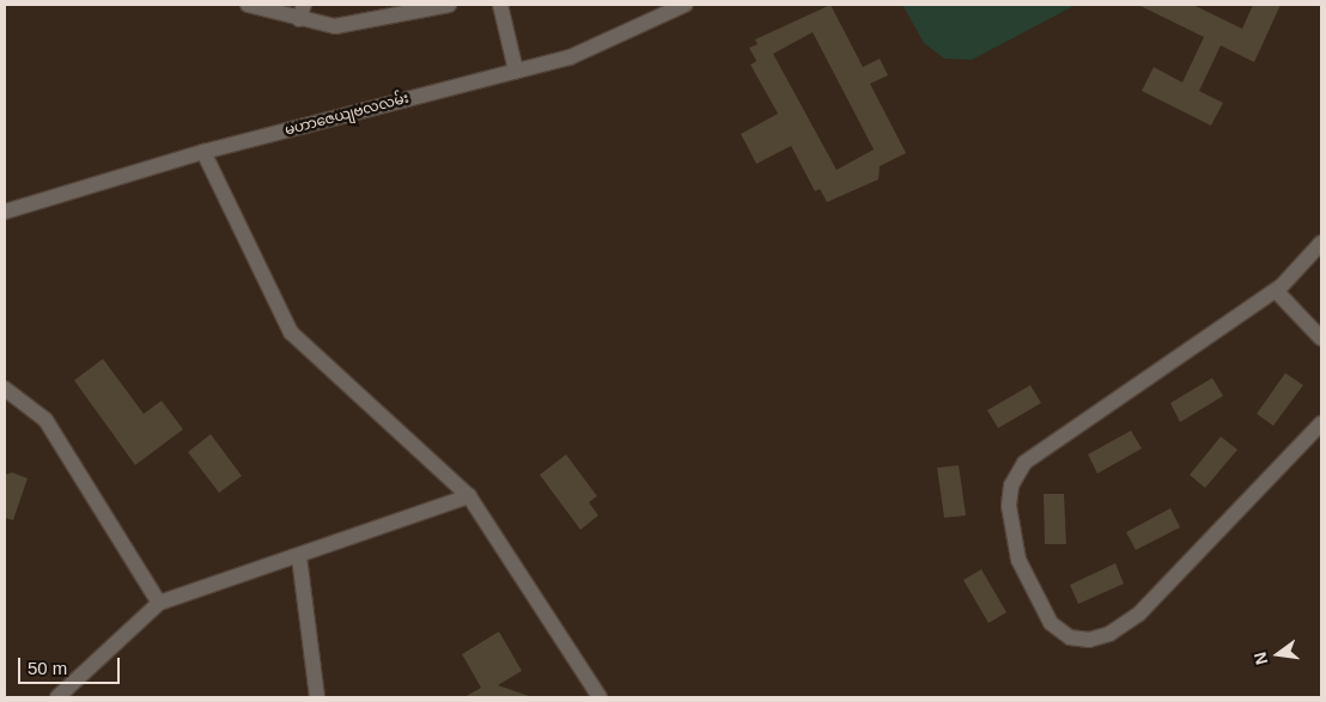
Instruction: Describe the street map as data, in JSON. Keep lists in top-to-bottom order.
{
  "streets": {
    "street": ["မဟာဇေယျဗလလမ်း"]
  },
  "scale_bar": "50 m",
  "north": "left"
}
